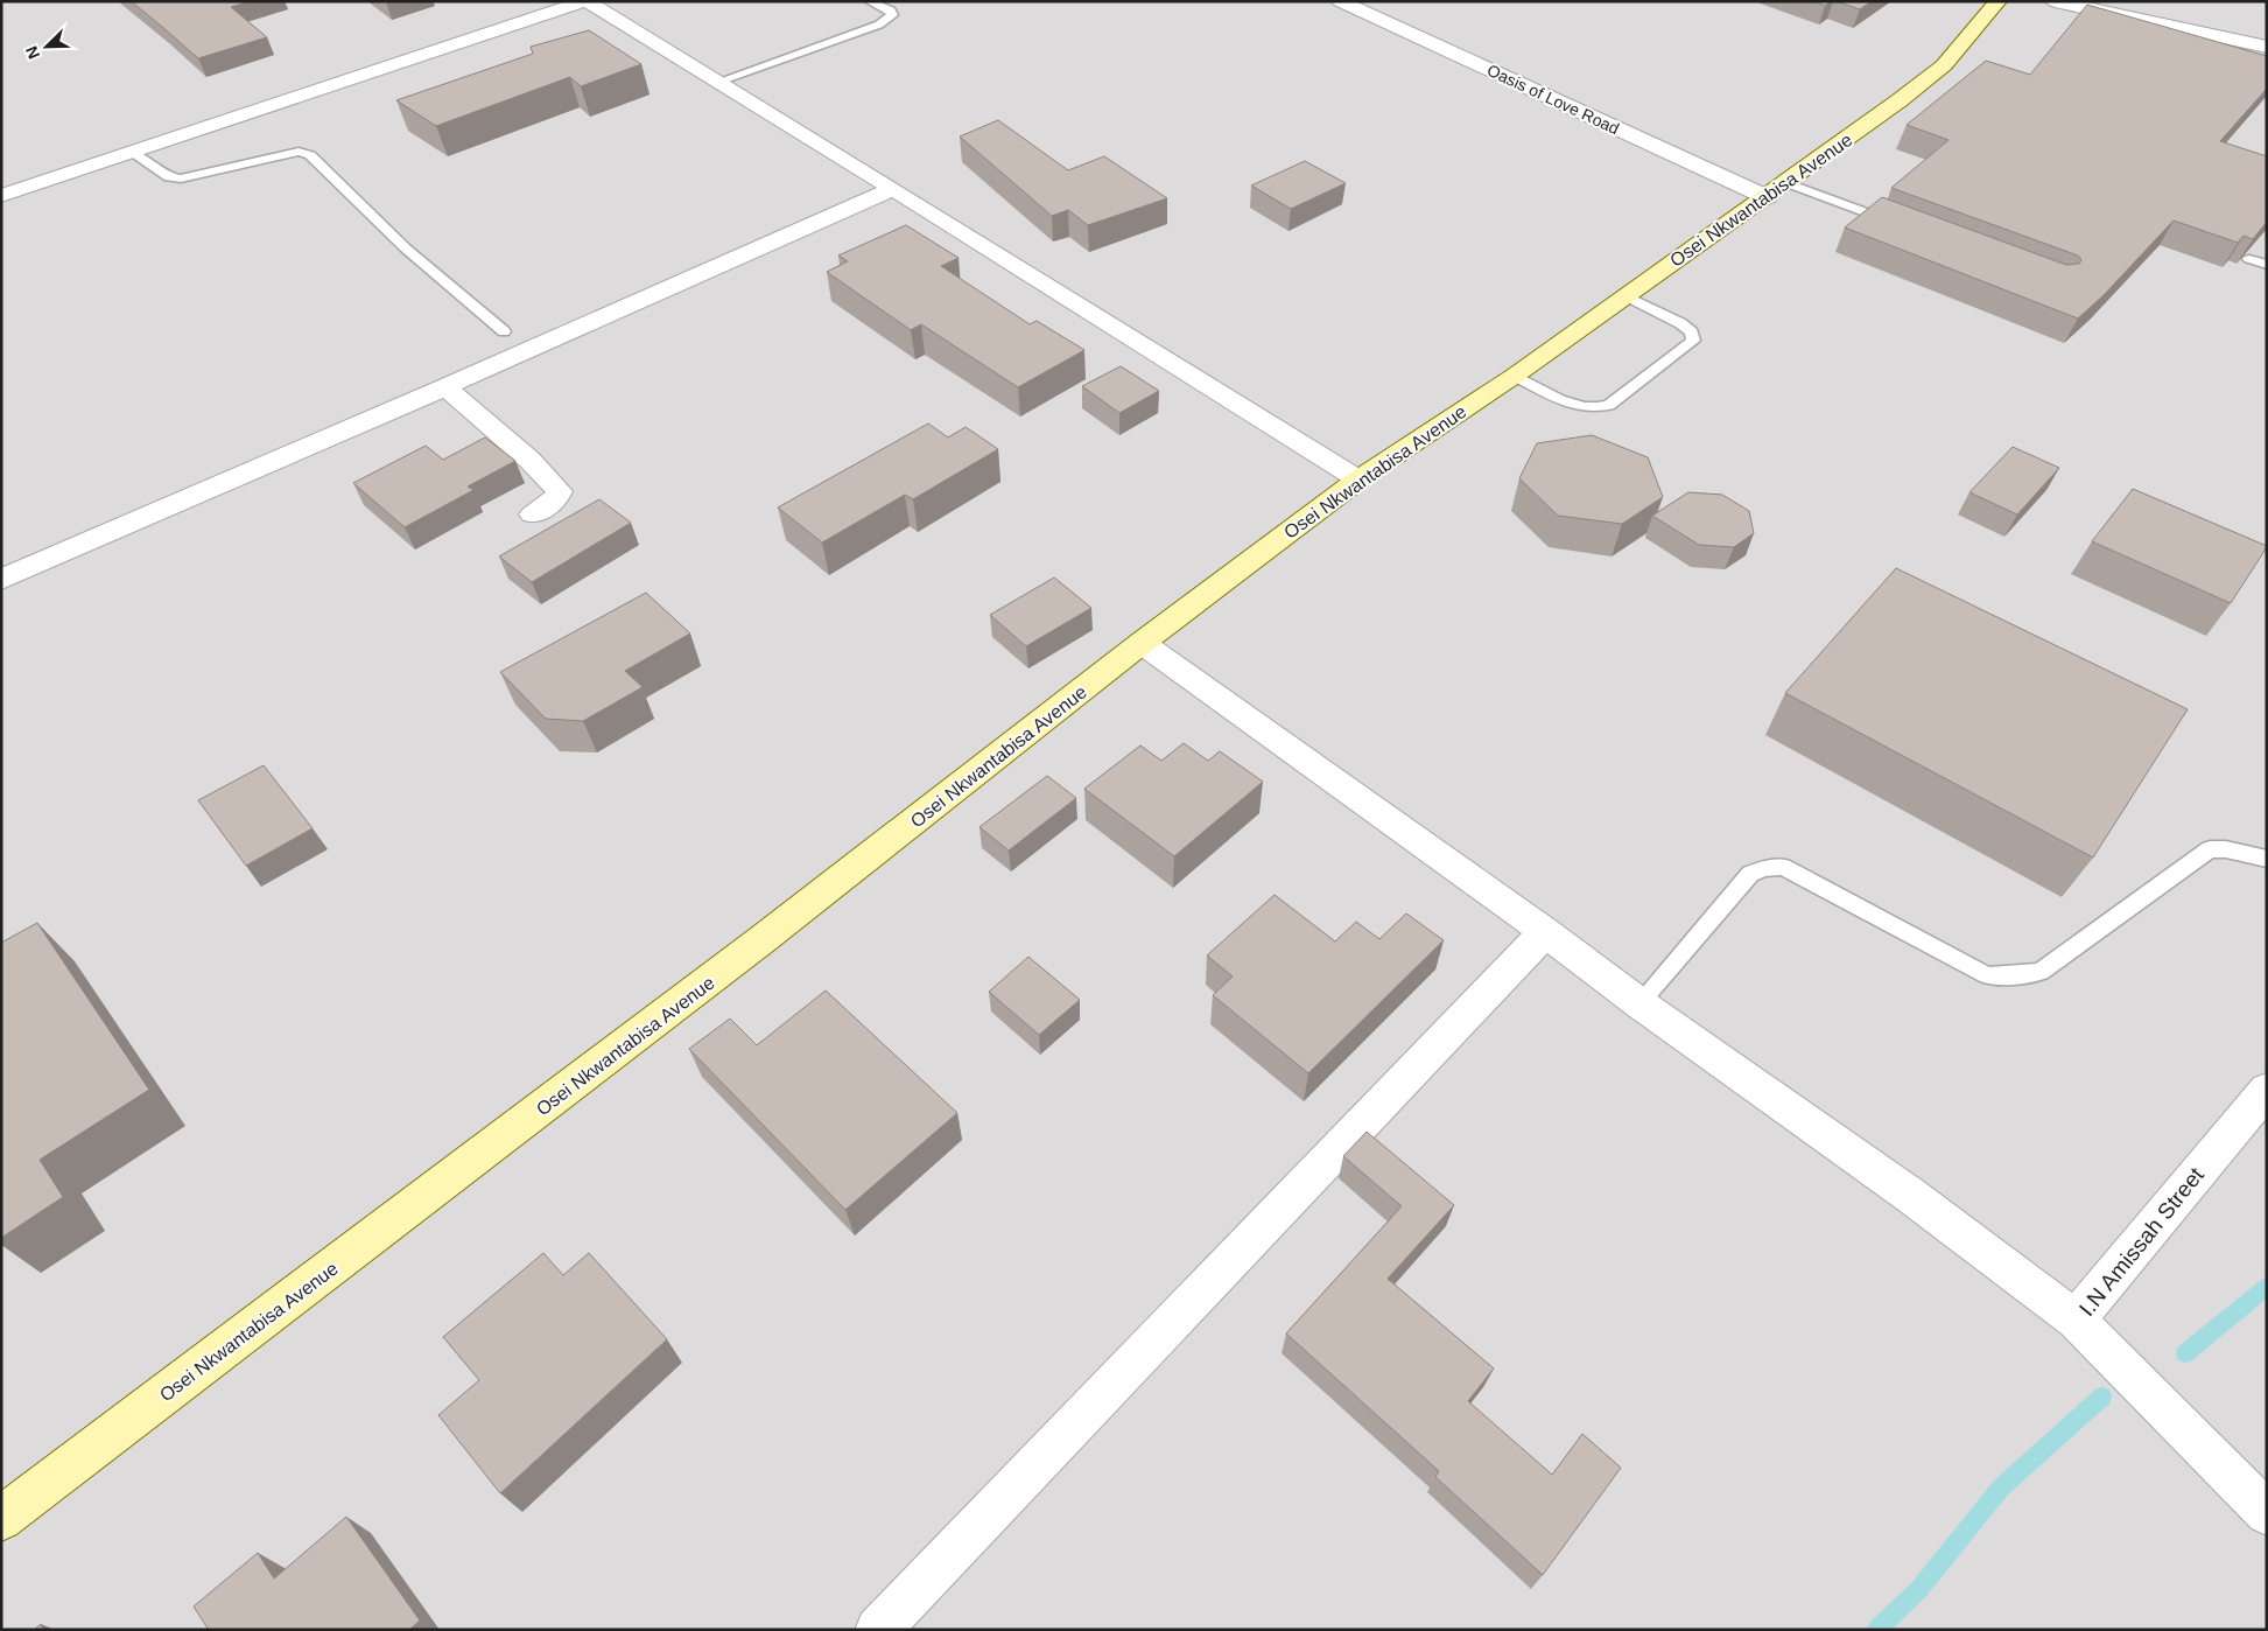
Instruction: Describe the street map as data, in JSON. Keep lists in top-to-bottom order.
{
  "streets": {
    "street": ["Oasis of Love Road", "Osei Nkwantabisa Avenue", "I.N Amissah Street"]
  },
  "crossings": [
    ["Oasis of Love Road", "Osei Nkwantabisa Avenue"]
  ],
  "north": "bottom left"
}
